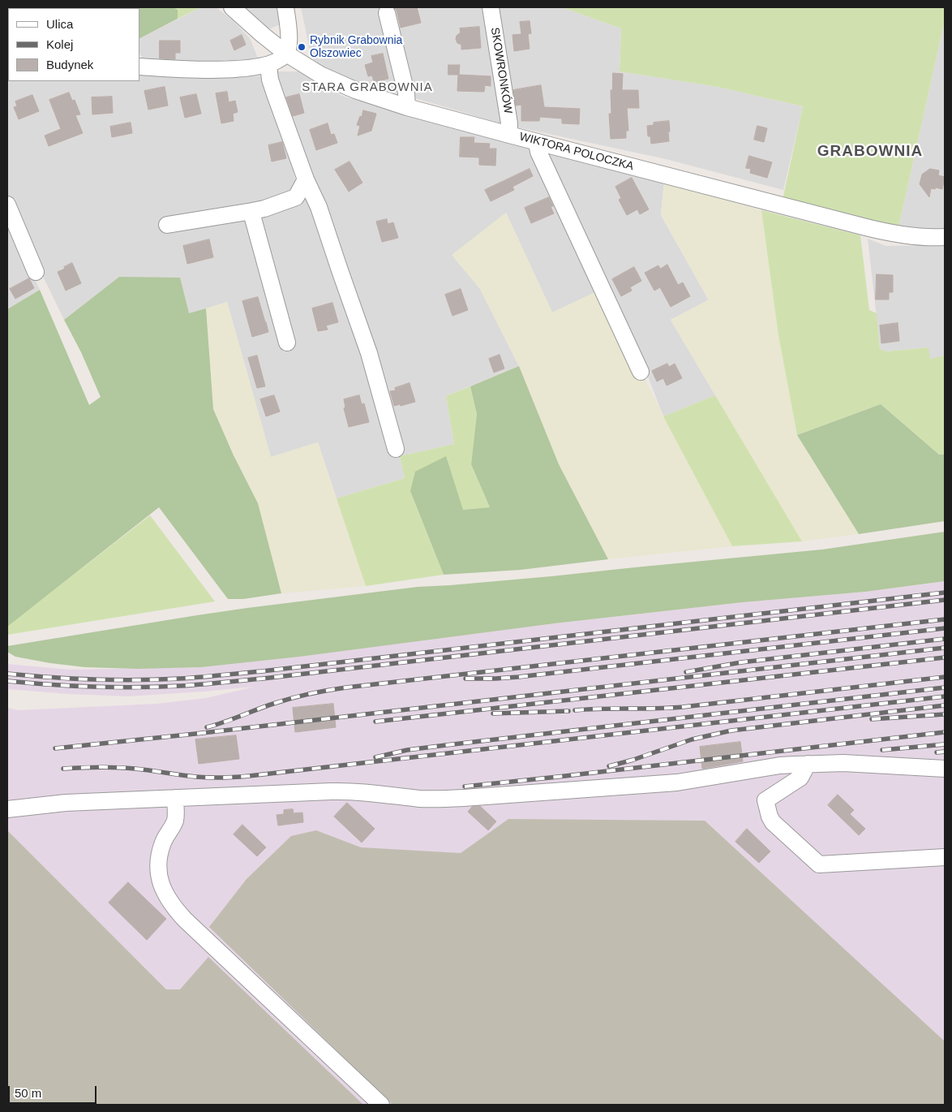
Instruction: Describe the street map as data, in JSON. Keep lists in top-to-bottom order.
{
  "streets": {
    "street": ["SKOWRONKÓW", "WIKTORA POLOCZKA"]
  },
  "crossings": [
    ["SKOWRONKÓW", "WIKTORA POLOCZKA"]
  ],
  "districts": ["STARA GRABOWNIA", "GRABOWNIA"],
  "places": ["Rybnik Grabownia Olszowiec"],
  "legend": ["Ulica", "Kolej", "Budynek"],
  "scale_bar": "50 m"
}
